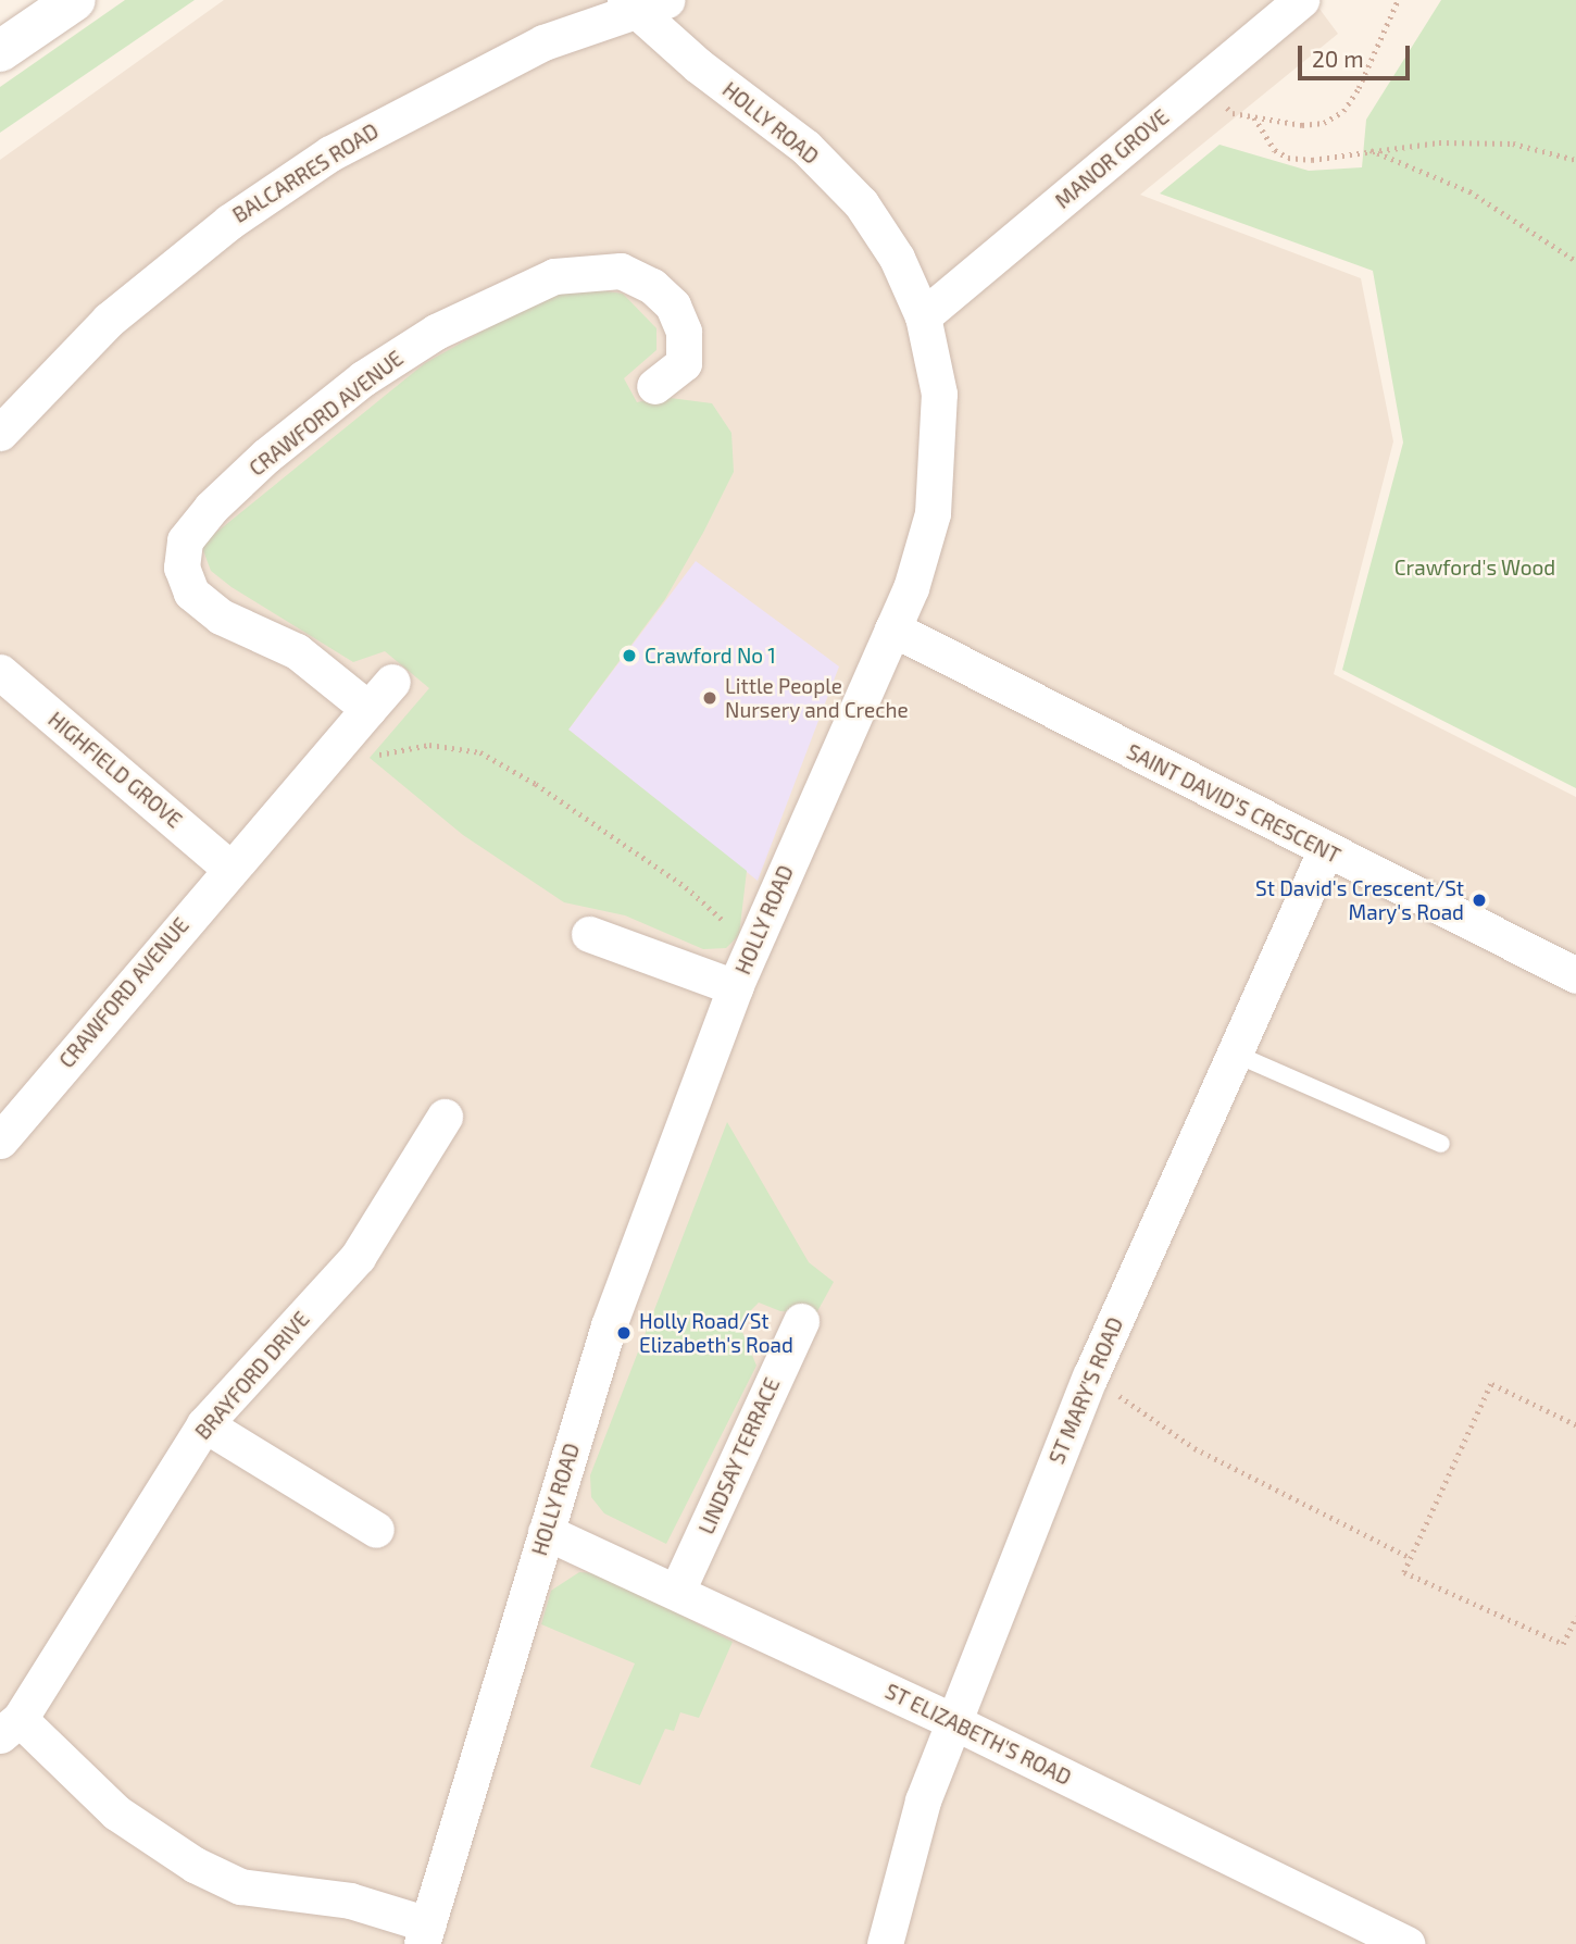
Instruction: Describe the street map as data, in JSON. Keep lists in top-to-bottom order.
{
  "streets": {
    "street": [
      "HOLLY ROAD",
      "MANOR GROVE",
      "BALCARRES ROAD",
      "CRAWFORD AVENUE",
      "HIGHFIELD GROVE",
      "SAINT DAVID'S CRESCENT",
      "BRAYFORD DRIVE",
      "ST MARY'S ROAD",
      "LINDSAY TERRACE",
      "ST ELIZABETH'S ROAD"
    ]
  },
  "crossings": [
    ["HOLLY ROAD", "MANOR GROVE"],
    ["HOLLY ROAD", "BALCARRES ROAD"],
    ["HOLLY ROAD", "SAINT DAVID'S CRESCENT"],
    ["HOLLY ROAD", "BRAYFORD DRIVE"],
    ["HOLLY ROAD", "ST ELIZABETH'S ROAD"],
    ["CRAWFORD AVENUE", "HIGHFIELD GROVE"],
    ["SAINT DAVID'S CRESCENT", "ST MARY'S ROAD"],
    ["ST MARY'S ROAD", "ST ELIZABETH'S ROAD"],
    ["LINDSAY TERRACE", "ST ELIZABETH'S ROAD"]
  ],
  "parks": ["Crawford's Wood"],
  "places": [
    "Crawford No 1",
    "Little People Nursery and Creche",
    "St David's Crescent/St Mary's Road",
    "Holly Road/St Elizabeth's Road"
  ],
  "scale_bar": "20 m"
}
